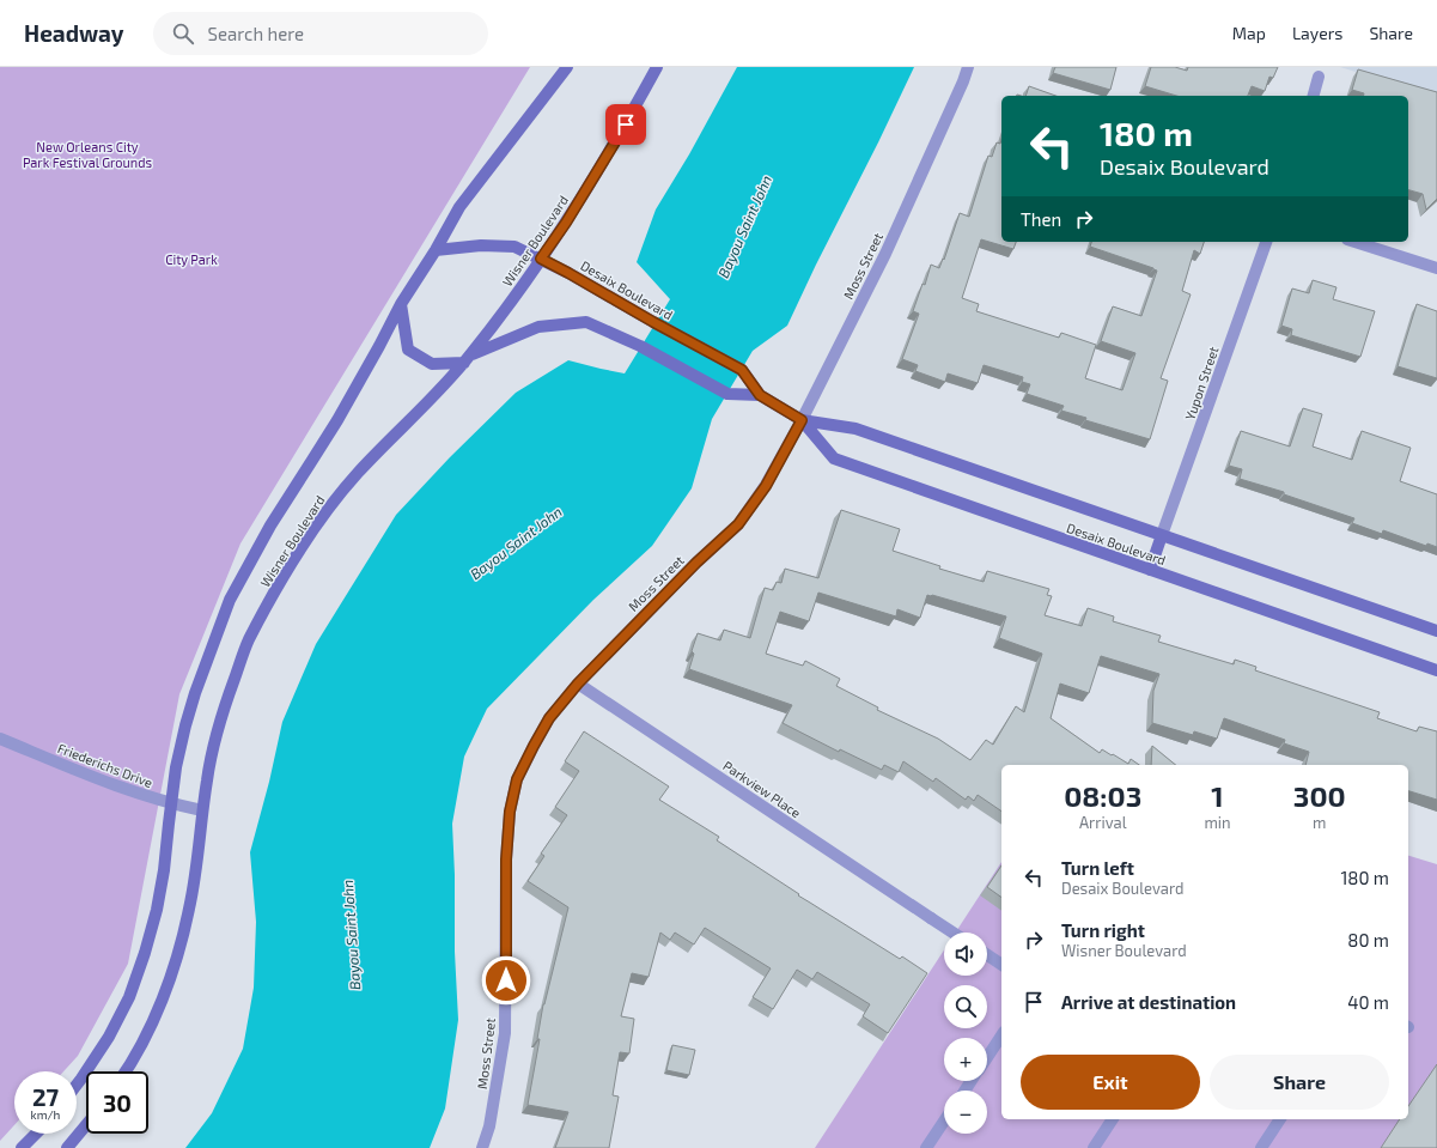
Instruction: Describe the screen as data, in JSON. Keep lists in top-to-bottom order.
{
  "streets": {
    "street": [
      "Wisner Boulevard",
      "Moss Street",
      "Desaix Boulevard",
      "Yupon Street",
      "Friederichs Drive",
      "Parkview Place"
    ]
  },
  "crossings": [
    ["Wisner Boulevard", "Desaix Boulevard"],
    ["Wisner Boulevard", "Friederichs Drive"],
    ["Moss Street", "Desaix Boulevard"],
    ["Moss Street", "Parkview Place"],
    ["Desaix Boulevard", "Yupon Street"]
  ],
  "water": ["Bayou Saint John"],
  "parks": ["New Orleans City Park Festival Grounds", "City Park"],
  "page": {
    "header": "Headway",
    "search": "Search here",
    "nav": ["Map", "Layers", "Share"],
    "turn": ["180 m", "Desaix Boulevard"],
    "then": "Then",
    "eta": [
      "08:03",
      "Arrival",
      "1",
      "min",
      "300",
      "m"
    ],
    "list": [
      {
        "name": "Turn left",
        "note": "Desaix Boulevard",
        "value": "180 m"
      },
      {
        "name": "Turn right",
        "note": "Wisner Boulevard",
        "value": "80 m"
      },
      {
        "name": "Arrive at destination",
        "value": "40 m"
      }
    ],
    "map_buttons": ["+", "−"],
    "buttons": ["Exit", "Share"],
    "speed": "27 km/h",
    "limit": "30"
  }
}
